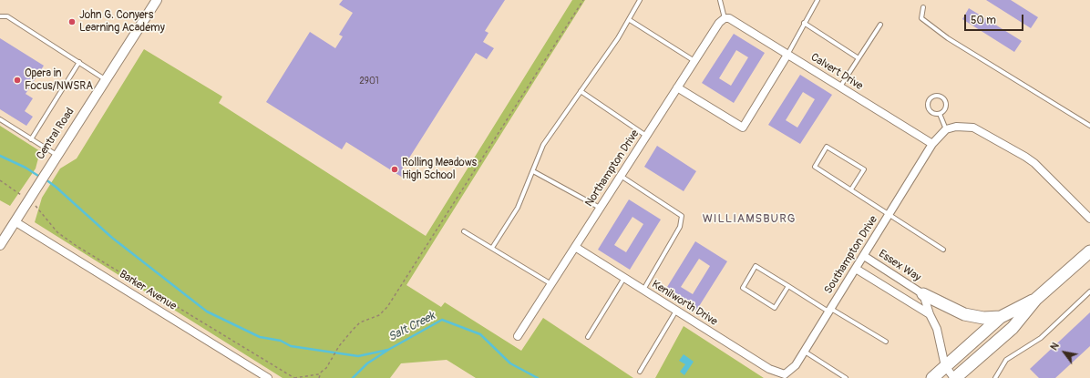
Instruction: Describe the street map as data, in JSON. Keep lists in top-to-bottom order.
{
  "streets": {
    "street": [
      "Calvert Drive",
      "Central Road",
      "Northampton Drive",
      "Southampton Drive",
      "Essex Way",
      "Barker Avenue",
      "Kenilworth Drive"
    ]
  },
  "crossings": [
    ["Calvert Drive", "Northampton Drive"],
    ["Calvert Drive", "Southampton Drive"],
    ["Central Road", "Barker Avenue"],
    ["Northampton Drive", "Kenilworth Drive"],
    ["Southampton Drive", "Essex Way"],
    ["Southampton Drive", "Kenilworth Drive"]
  ],
  "districts": ["WILLIAMSBURG"],
  "water": ["Salt Creek"],
  "places": ["John G. Conyers Learning Academy", "Opera in Focus/NWSRA", "Rolling Meadows High School"],
  "house_numbers": ["2901"],
  "scale_bar": "50 m",
  "north": "top left"
}
